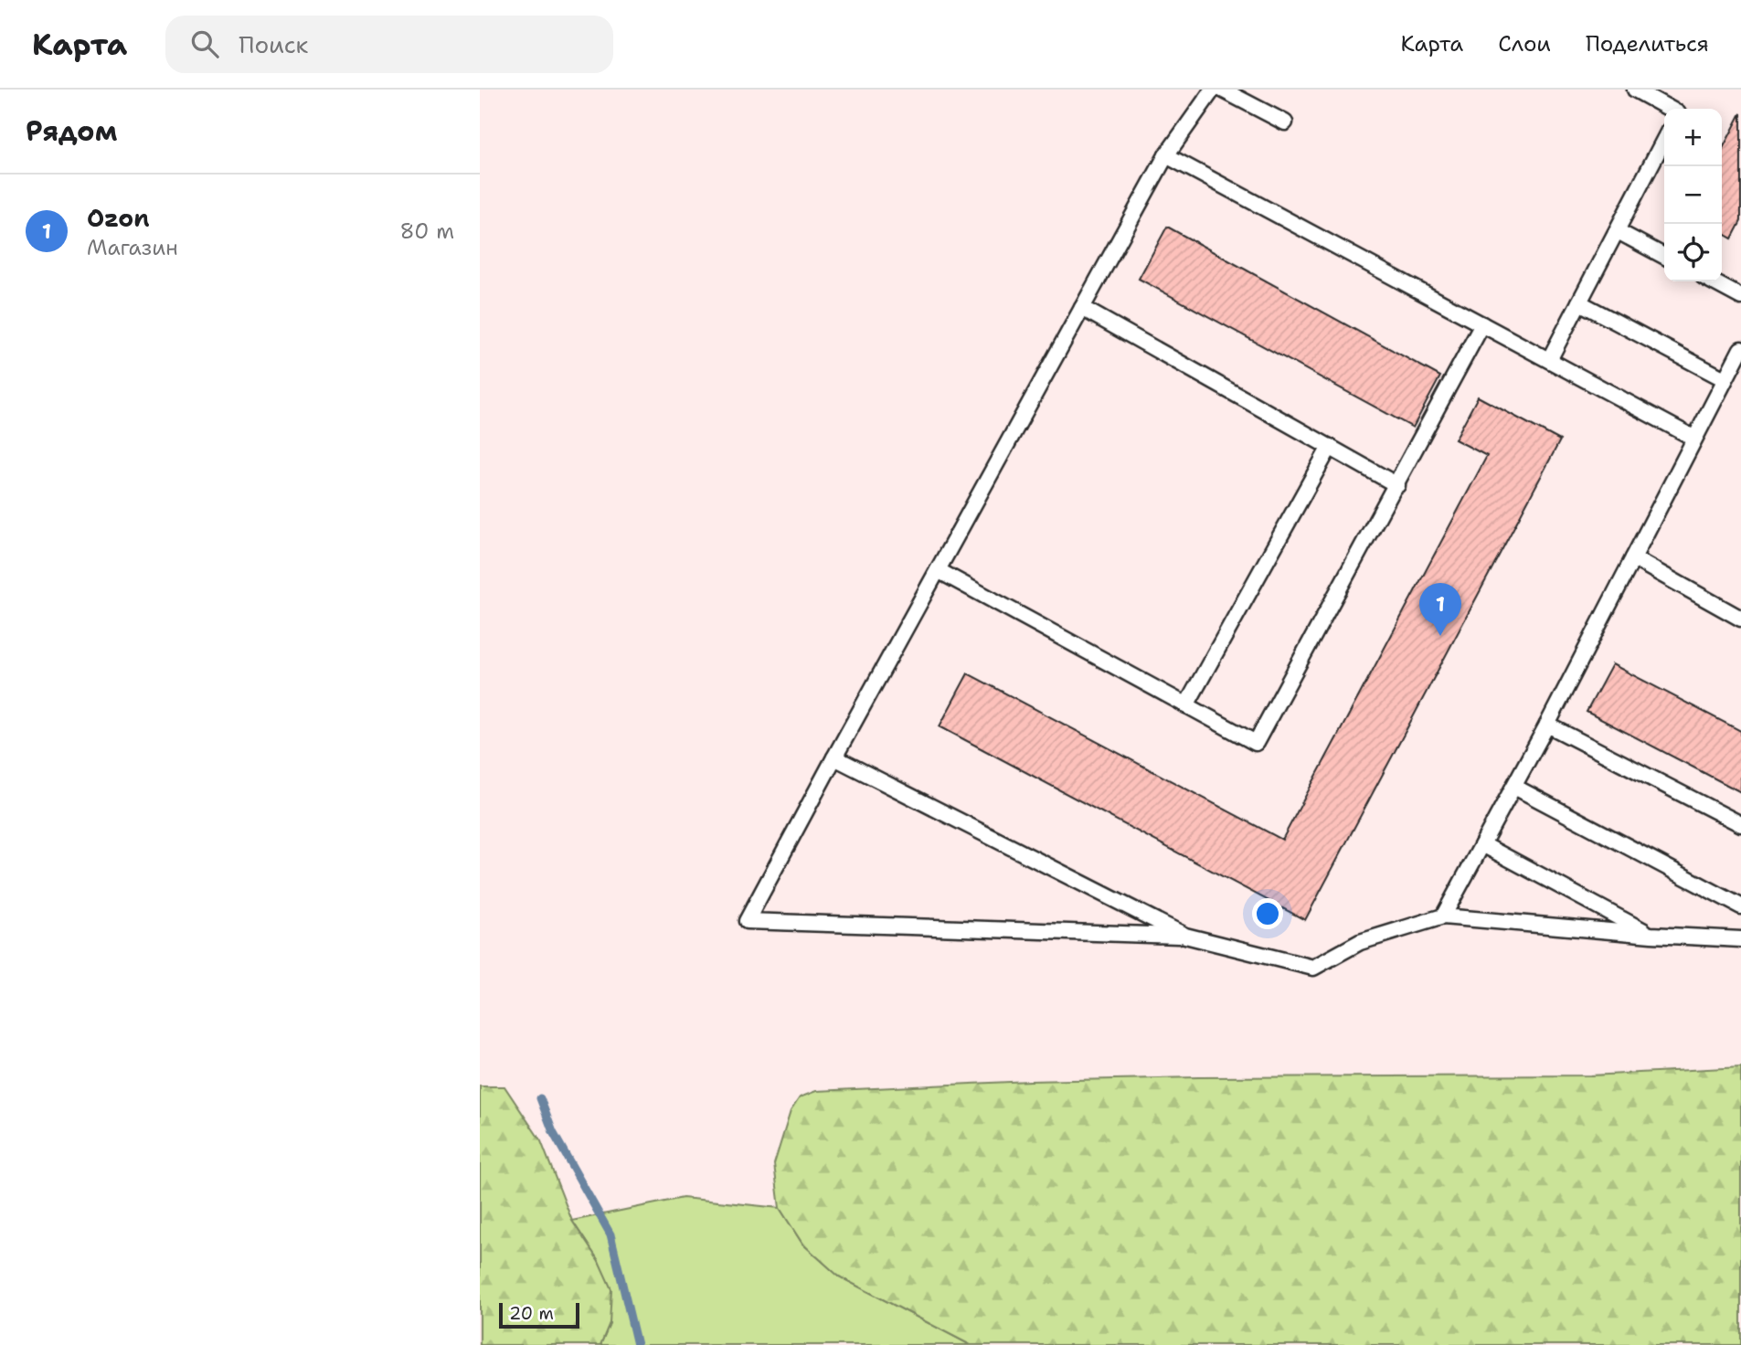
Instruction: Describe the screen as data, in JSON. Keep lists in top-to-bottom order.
{
  "scale_bar": "20 m",
  "page": {
    "header": "Карта",
    "search": "Поиск",
    "nav": ["Карта", "Слои", "Поделиться"],
    "heading": "Рядом",
    "map_buttons": ["+", "−"],
    "list": [
      {
        "mark": "1",
        "name": "Ozon",
        "note": "Магазин",
        "value": "80 m"
      }
    ],
    "pins": "1",
    "scale": "20 m"
  }
}
